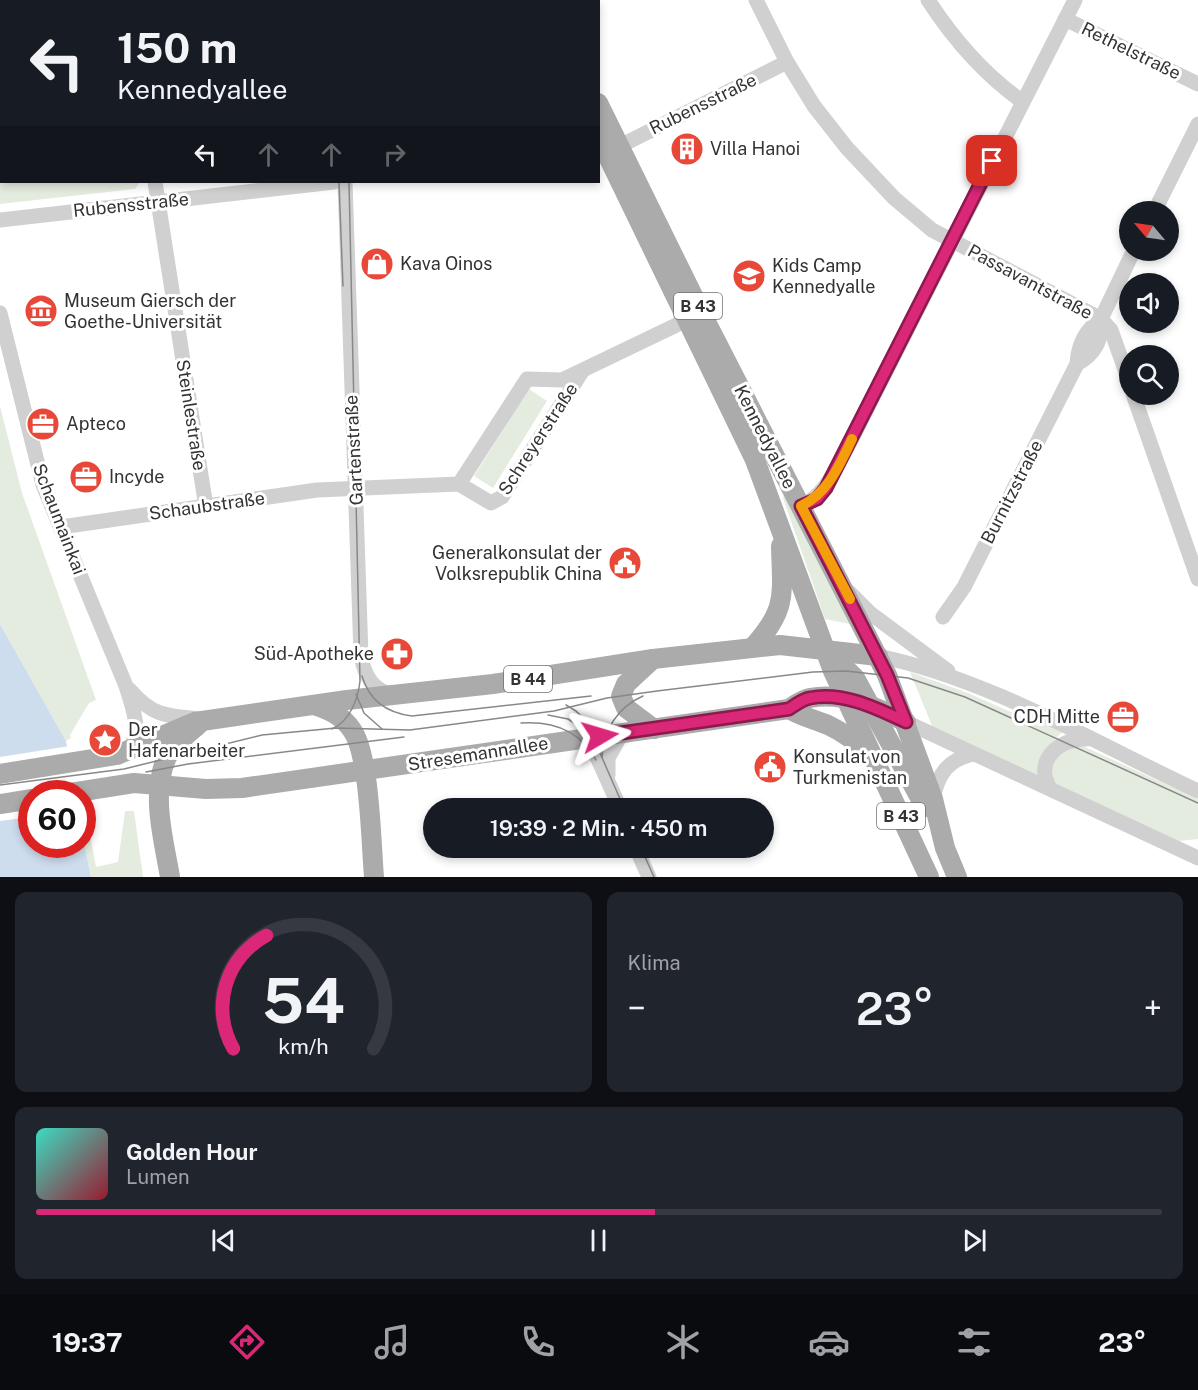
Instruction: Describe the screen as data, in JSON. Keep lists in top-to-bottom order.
{
  "streets": {
    "main road": [
      "B 43",
      "Kennedyallee",
      "B 44",
      "Stresemannallee"
    ],
    "street": [
      "Rethelstraße",
      "Rubensstraße",
      "Passavantstraße",
      "Steinlestraße",
      "Schreyerstraße",
      "Gartenstraße",
      "Burnitzstraße",
      "Schaubstraße",
      "Schaumainkai"
    ]
  },
  "crossings": [
    ["Rubensstraße", "Passavantstraße"],
    ["Rubensstraße", "Steinlestraße"],
    ["Rubensstraße", "Kennedyallee"],
    ["Passavantstraße", "Burnitzstraße"],
    ["B 43", "Kennedyallee"],
    ["B 43", "B 44"],
    ["B 43", "Stresemannallee"],
    ["Steinlestraße", "Schaubstraße"],
    ["Kennedyallee", "Schreyerstraße"],
    ["Kennedyallee", "B 44"],
    ["Kennedyallee", "Stresemannallee"],
    ["Gartenstraße", "Schaubstraße"],
    ["Gartenstraße", "B 44"],
    ["Schaubstraße", "Schaumainkai"],
    ["Schaumainkai", "B 44"]
  ],
  "places": {
    "building": ["Villa Hanoi"],
    "shop": ["Kava Oinos"],
    "school or university": ["Kids Camp Kennedyalle"],
    "museum": ["Museum Giersch der Goethe-Universität"],
    "office": ["Apteco", "Incyde", "CDH Mitte"],
    "public building": ["Generalkonsulat der Volksrepublik China", "Konsulat von Turkmenistan"],
    "pharmacy": ["Süd-Apotheke"],
    "place": ["Der Hafenarbeiter"]
  },
  "north": "top left",
  "page": {
    "turn": ["150 m", "Kennedyallee"],
    "limit": "60",
    "trip": "19:39 · 2 Min. · 450 m",
    "tile": "Klima",
    "heat": ["−", "23°", "+"],
    "song": ["Golden Hour", "Lumen"],
    "tabs": ["19:37", "23°"],
    "gauge": ["54", "km/h"]
  }
}
